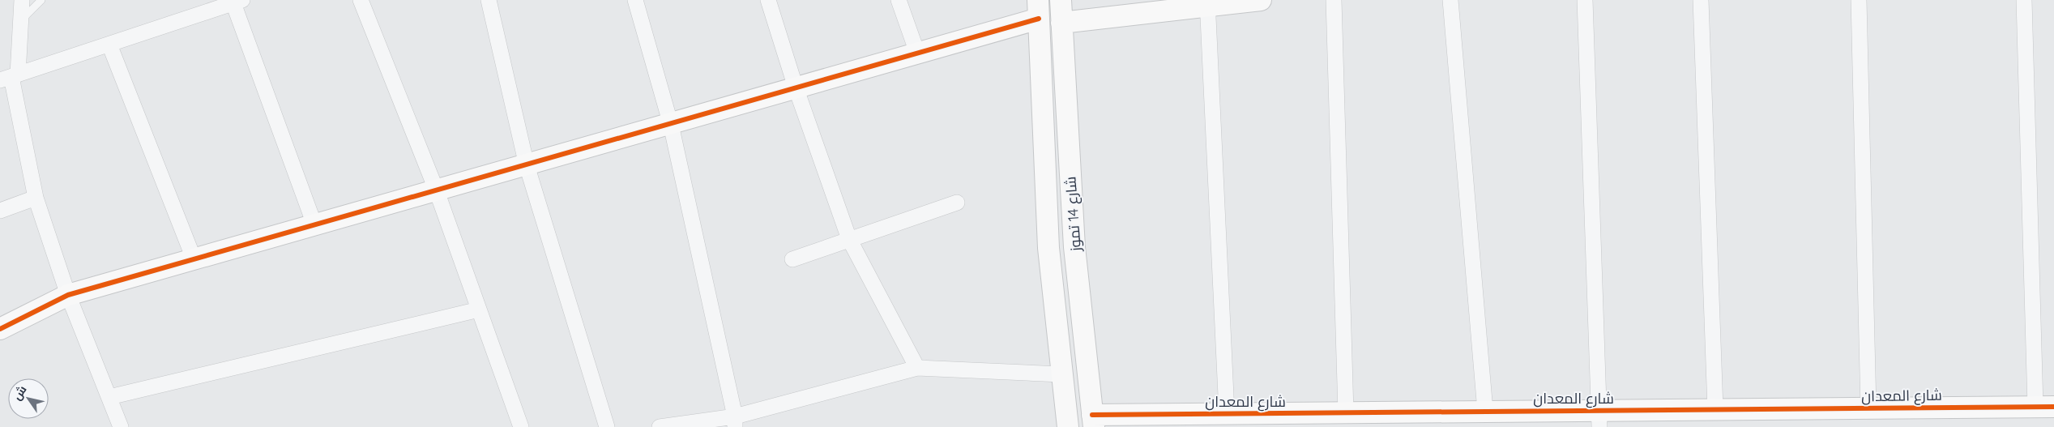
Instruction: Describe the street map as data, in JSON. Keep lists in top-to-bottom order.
{
  "streets": {
    "street": ["شارع 14 تموز", "شارع المعدان"]
  },
  "crossings": [
    ["شارع 14 تموز", "شارع المعدان"]
  ],
  "north": "top left"
}
